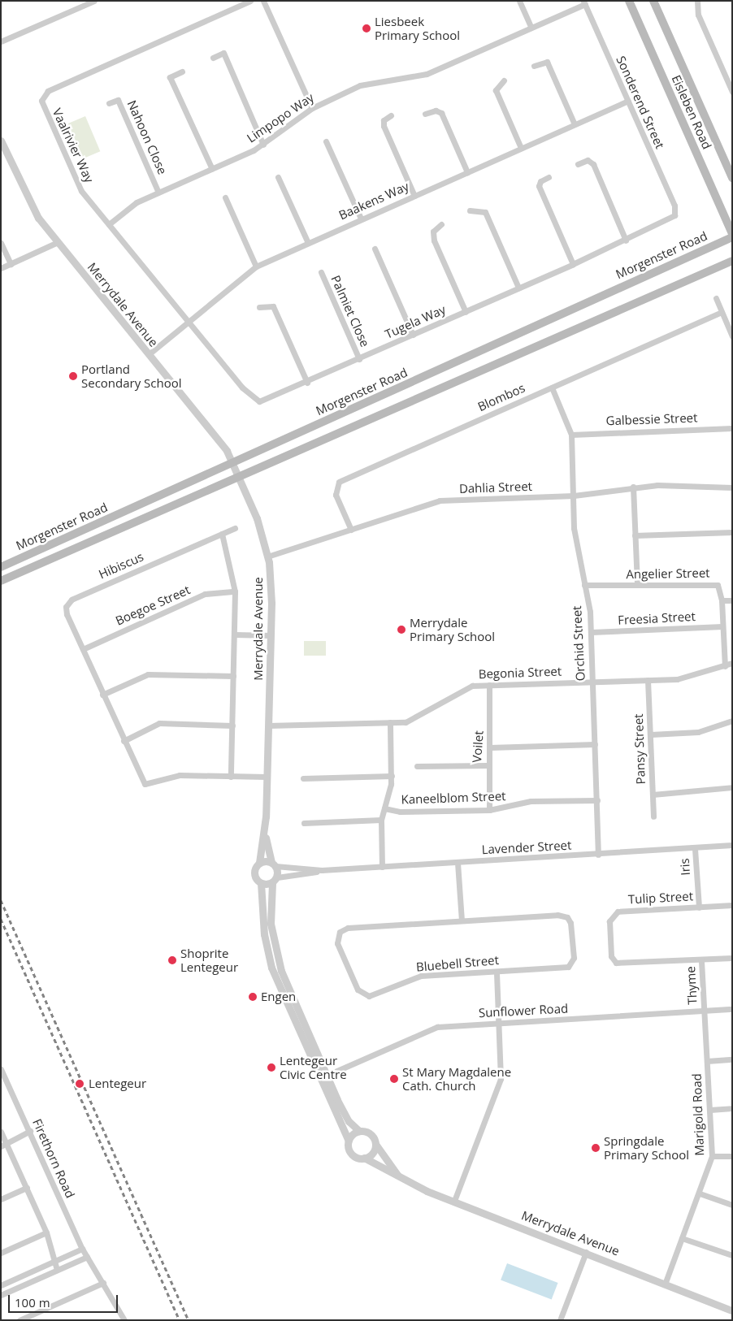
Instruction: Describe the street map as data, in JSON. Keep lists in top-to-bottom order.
{
  "streets": {
    "main road": ["Eisleben Road", "Morgenster Road"],
    "street": [
      "Sonderend Street",
      "Limpopo Way",
      "Nahoon Close",
      "Vaalrivier Way",
      "Baakens Way",
      "Merrydale Avenue",
      "Palmiet Close",
      "Tugela Way",
      "Blombos",
      "Galbessie Street",
      "Dahlia Street",
      "Hibiscus",
      "Angelier Street",
      "Boegoe Street",
      "Freesia Street",
      "Orchid Street",
      "Begonia Street",
      "Voilet",
      "Pansy Street",
      "Kaneelblom Street",
      "Lavender Street",
      "Iris",
      "Tulip Street",
      "Bluebell Street",
      "Thyme",
      "Sunflower Road",
      "Marigold Road",
      "Firethorn Road"
    ]
  },
  "crossings": [
    ["Sonderend Street", "Limpopo Way"],
    ["Sonderend Street", "Baakens Way"],
    ["Sonderend Street", "Tugela Way"],
    ["Limpopo Way", "Nahoon Close"],
    ["Limpopo Way", "Vaalrivier Way"],
    ["Vaalrivier Way", "Baakens Way"],
    ["Vaalrivier Way", "Tugela Way"],
    ["Baakens Way", "Merrydale Avenue"],
    ["Baakens Way", "Tugela Way"],
    ["Morgenster Road", "Merrydale Avenue"],
    ["Merrydale Avenue", "Dahlia Street"],
    ["Merrydale Avenue", "Hibiscus"],
    ["Merrydale Avenue", "Begonia Street"],
    ["Merrydale Avenue", "Lavender Street"],
    ["Merrydale Avenue", "Marigold Road"],
    ["Palmiet Close", "Tugela Way"],
    ["Blombos", "Dahlia Street"],
    ["Blombos", "Orchid Street"],
    ["Galbessie Street", "Orchid Street"],
    ["Dahlia Street", "Orchid Street"],
    ["Hibiscus", "Boegoe Street"],
    ["Angelier Street", "Freesia Street"],
    ["Angelier Street", "Orchid Street"],
    ["Angelier Street", "Begonia Street"],
    ["Freesia Street", "Orchid Street"],
    ["Orchid Street", "Begonia Street"],
    ["Orchid Street", "Kaneelblom Street"],
    ["Orchid Street", "Lavender Street"],
    ["Begonia Street", "Voilet"],
    ["Begonia Street", "Pansy Street"],
    ["Voilet", "Kaneelblom Street"],
    ["Lavender Street", "Iris"],
    ["Iris", "Tulip Street"],
    ["Tulip Street", "Thyme"],
    ["Thyme", "Sunflower Road"],
    ["Thyme", "Marigold Road"],
    ["Sunflower Road", "Marigold Road"]
  ],
  "places": [
    "Liesbeek Primary School",
    "Portland Secondary School",
    "Merrydale Primary School",
    "Shoprite Lentegeur",
    "Engen",
    "Lentegeur Civic Centre",
    "St Mary Magdalene Cath. Church",
    "Lentegeur",
    "Springdale Primary School"
  ],
  "scale_bar": "100 m"
}
